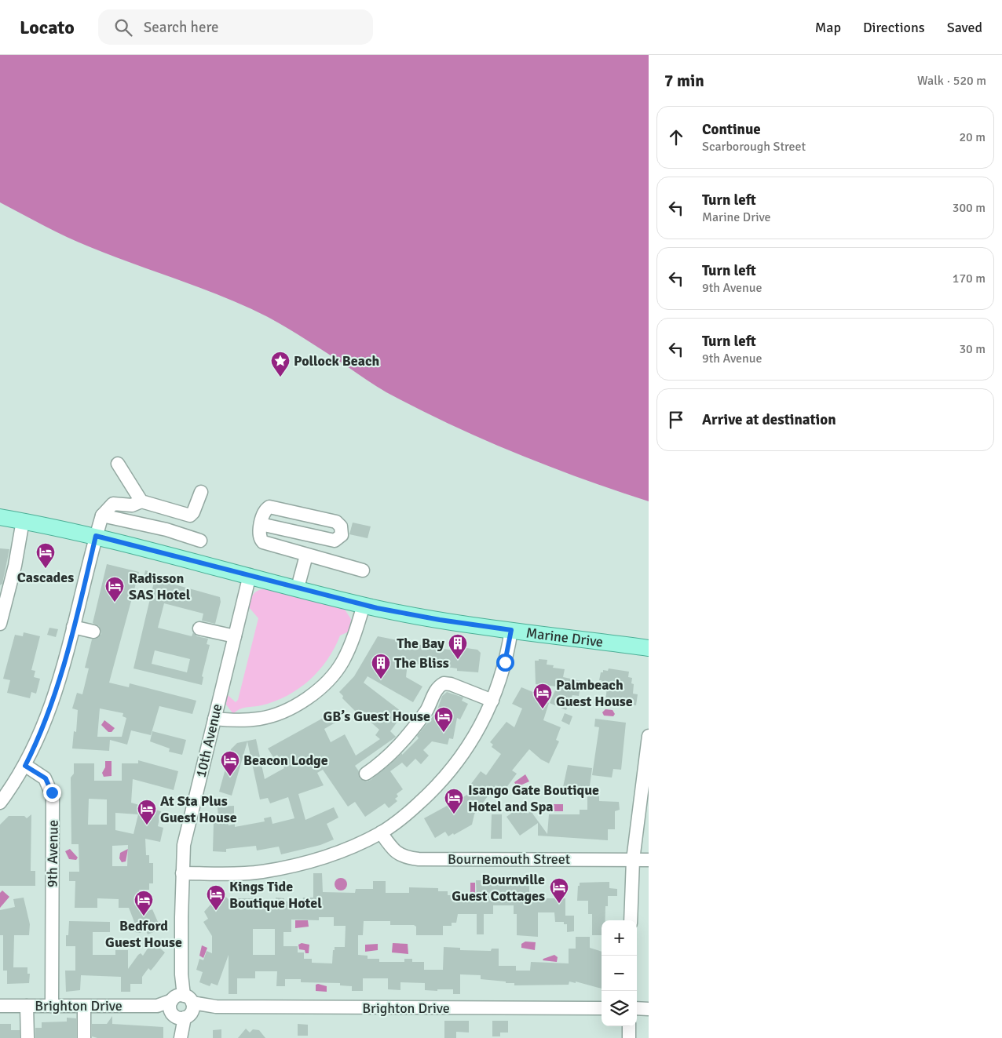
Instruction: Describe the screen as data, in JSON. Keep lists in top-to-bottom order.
{
  "streets": {
    "main road": ["Marine Drive"],
    "street": [
      "10th Avenue",
      "9th Avenue",
      "Bournemouth Street",
      "Brighton Drive"
    ]
  },
  "crossings": [
    ["Marine Drive", "10th Avenue"],
    ["10th Avenue", "Brighton Drive"],
    ["9th Avenue", "Brighton Drive"]
  ],
  "places": {
    "place": ["Pollock Beach"],
    "hotel": [
      "Cascades",
      "Radisson SAS Hotel",
      "Palmbeach Guest House",
      "GB’s Guest House",
      "Beacon Lodge",
      "Isango Gate Boutique Hotel and Spa",
      "At Sta Plus Guest House",
      "Bournville Guest Cottages",
      "Kings Tide Boutique Hotel",
      "Bedford Guest House"
    ],
    "building": ["The Bay", "The Bliss"]
  },
  "page": {
    "header": "Locato",
    "search": "Search here",
    "nav": ["Map", "Directions", "Saved"],
    "heading": ["7 min", "Walk · 520 m"],
    "list": [
      ["Continue", "Scarborough Street", "20 m"],
      ["Turn left", "Marine Drive", "300 m"],
      ["Turn left", "9th Avenue", "170 m"],
      ["Turn left", "9th Avenue", "30 m"],
      "Arrive at destination"
    ],
    "map_buttons": ["+", "−"]
  }
}
